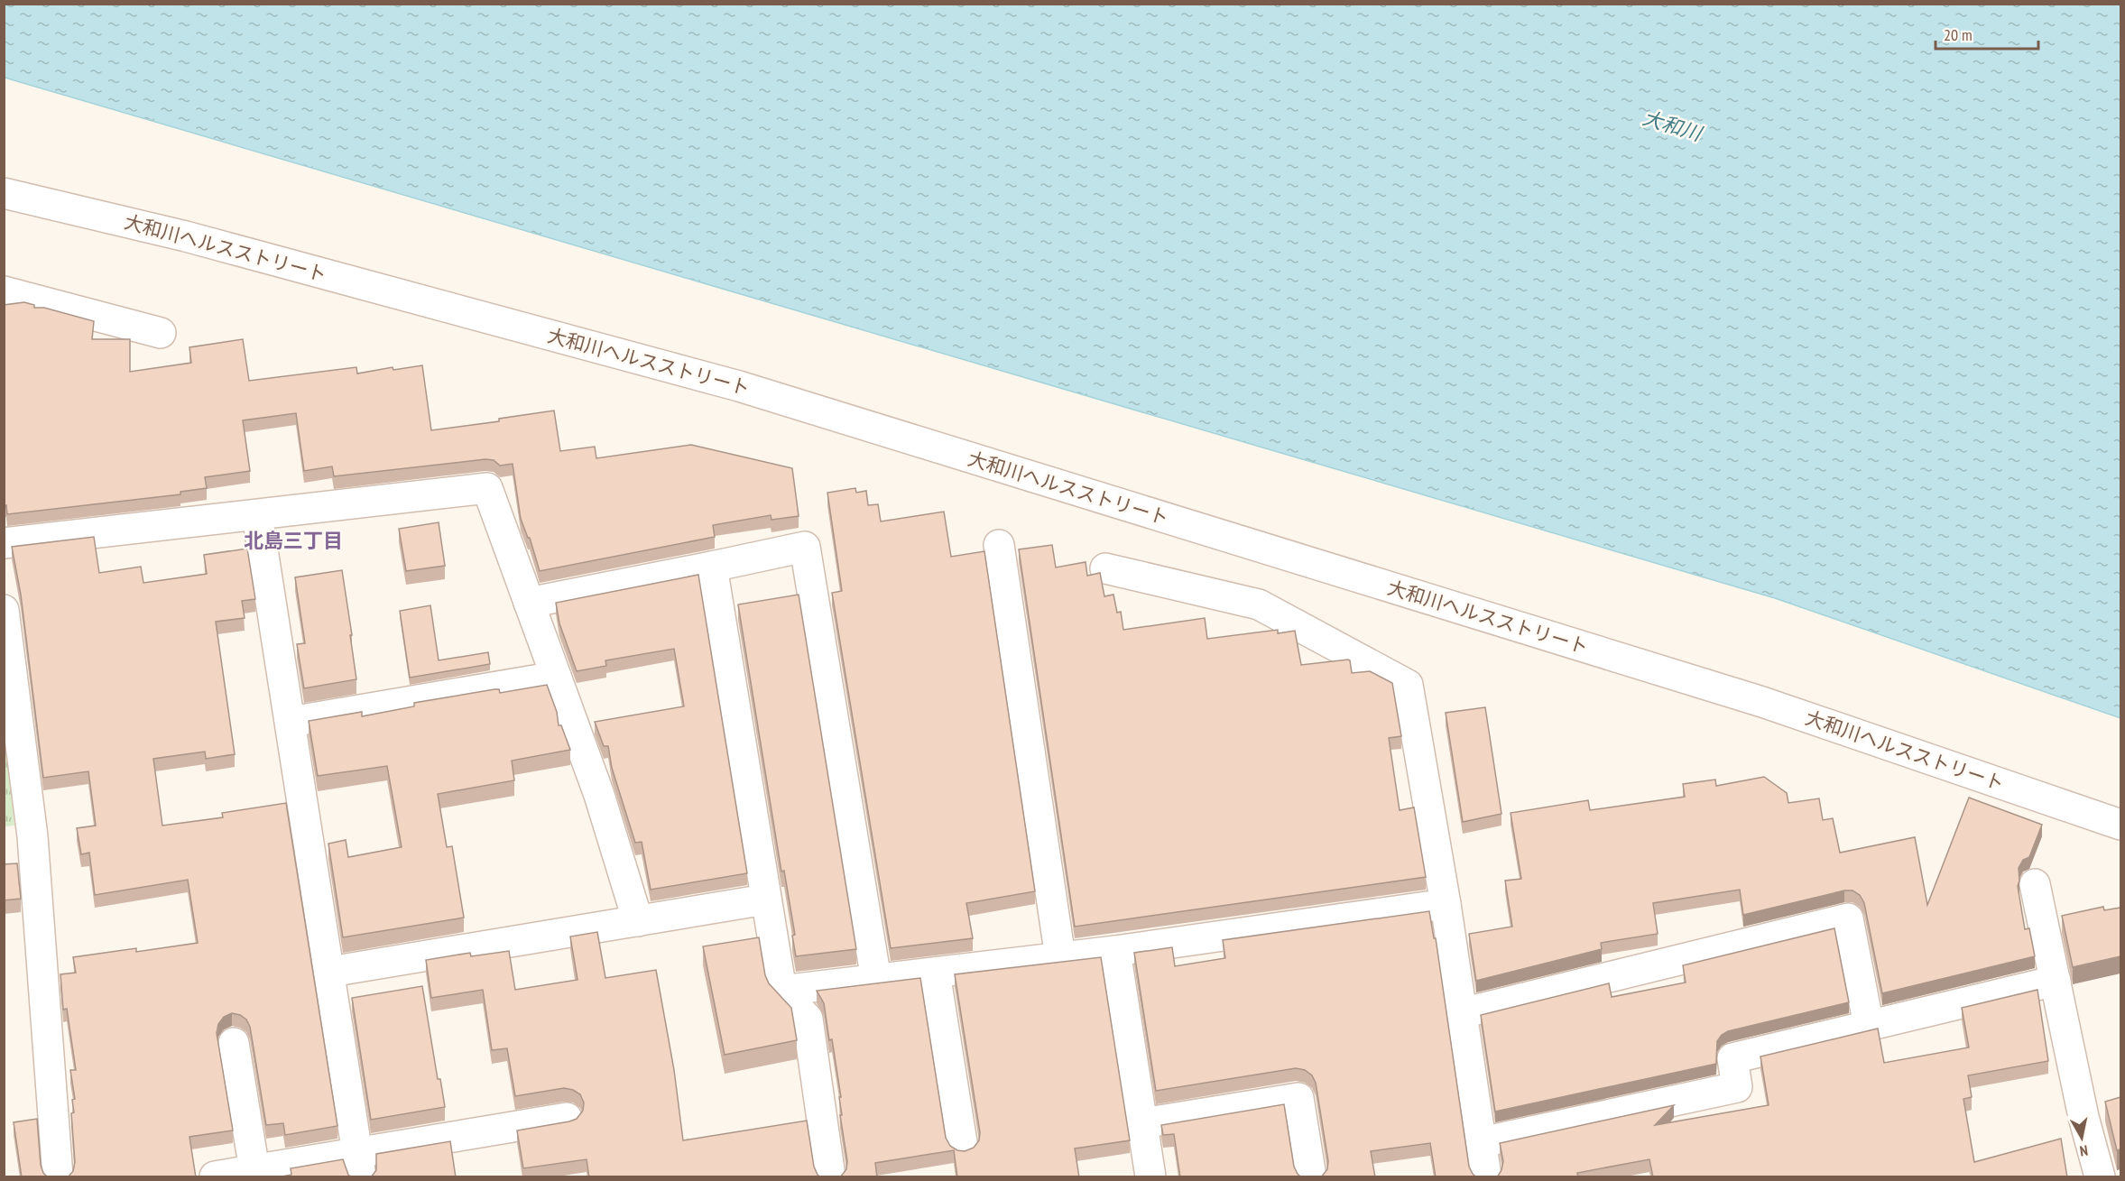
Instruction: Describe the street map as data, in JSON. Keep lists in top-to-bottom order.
{
  "streets": {
    "street": ["大和川ヘルスストリート"]
  },
  "districts": ["北島三丁目"],
  "water": ["大和川"],
  "scale_bar": "20 m",
  "north": "bottom"
}
